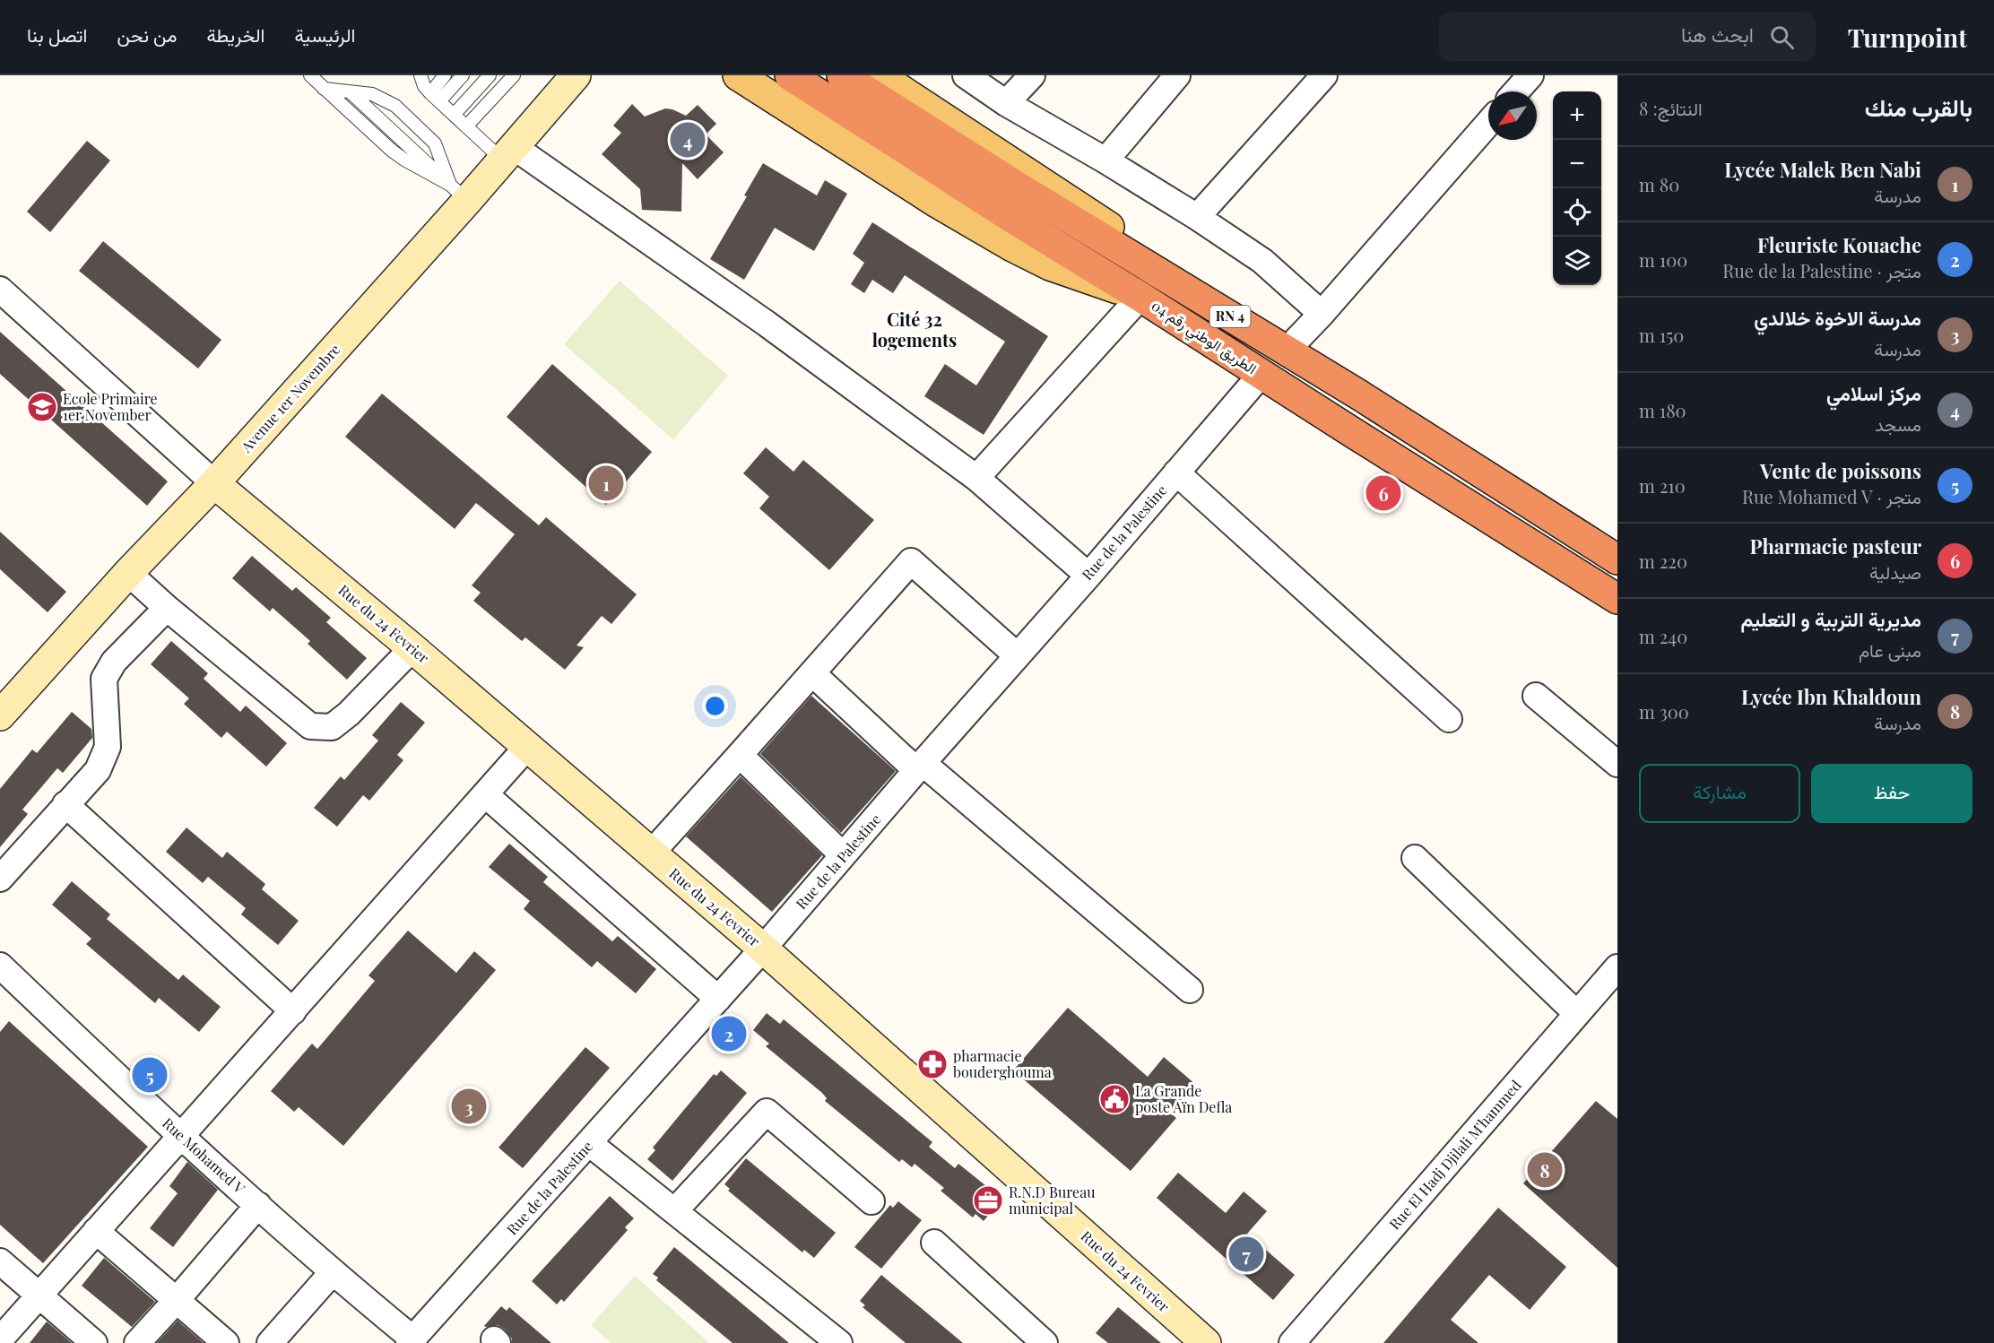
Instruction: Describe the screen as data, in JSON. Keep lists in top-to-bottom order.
{
  "streets": {
    "highway": ["RN 4", "الطريق الوطني رقم 04"],
    "street": [
      "Avenue 1er Novembre",
      "Rue de la Palestine",
      "Rue du 24 Fevrier",
      "Rue El Hadj Djilali M'hammed",
      "Rue Mohamed V"
    ]
  },
  "crossings": [
    ["RN 4", "الطريق الوطني رقم 04"],
    ["الطريق الوطني رقم 04", "Rue de la Palestine"],
    ["Avenue 1er Novembre", "Rue du 24 Fevrier"],
    ["Rue de la Palestine", "Rue du 24 Fevrier"],
    ["Rue de la Palestine", "Rue Mohamed V"]
  ],
  "districts": ["Cité 32 logements"],
  "places": {
    "school or university": ["Ecole Primaire 1er November"],
    "pharmacy": ["pharmacie bouderghouma"],
    "public building": ["La Grande poste Aïn Defla"],
    "office": ["R.N.D Bureau municipal"]
  },
  "north": "bottom left",
  "page": {
    "header": "Turnpoint",
    "search": "ابحث هنا",
    "nav": [
      "الرئيسية",
      "الخريطة",
      "من نحن",
      "اتصل بنا"
    ],
    "heading": ["بالقرب منك", "النتائج: 8"],
    "map_buttons": ["+", "−"],
    "pins": [
      "4",
      "1",
      "6",
      "2",
      "5",
      "3",
      "8",
      "7"
    ],
    "list": [
      {
        "mark": "1",
        "name": "Lycée Malek Ben Nabi",
        "note": "مدرسة",
        "value": "80 m"
      },
      {
        "mark": "2",
        "name": "Fleuriste Kouache",
        "note": "متجر · Rue de la Palestine",
        "value": "100 m"
      },
      {
        "mark": "3",
        "name": "مدرسة الاخوة خلالدي",
        "note": "مدرسة",
        "value": "150 m"
      },
      {
        "mark": "4",
        "name": "مركز اسلامي",
        "note": "مسجد",
        "value": "180 m"
      },
      {
        "mark": "5",
        "name": "Vente de poissons",
        "note": "متجر · Rue Mohamed V",
        "value": "210 m"
      },
      {
        "mark": "6",
        "name": "Pharmacie pasteur",
        "note": "صيدلية",
        "value": "220 m"
      },
      {
        "mark": "7",
        "name": "مديرية التربية و التعليم",
        "note": "مبنى عام",
        "value": "240 m"
      },
      {
        "mark": "8",
        "name": "Lycée Ibn Khaldoun",
        "note": "مدرسة",
        "value": "300 m"
      }
    ],
    "buttons": ["حفظ", "مشاركة"]
  }
}
